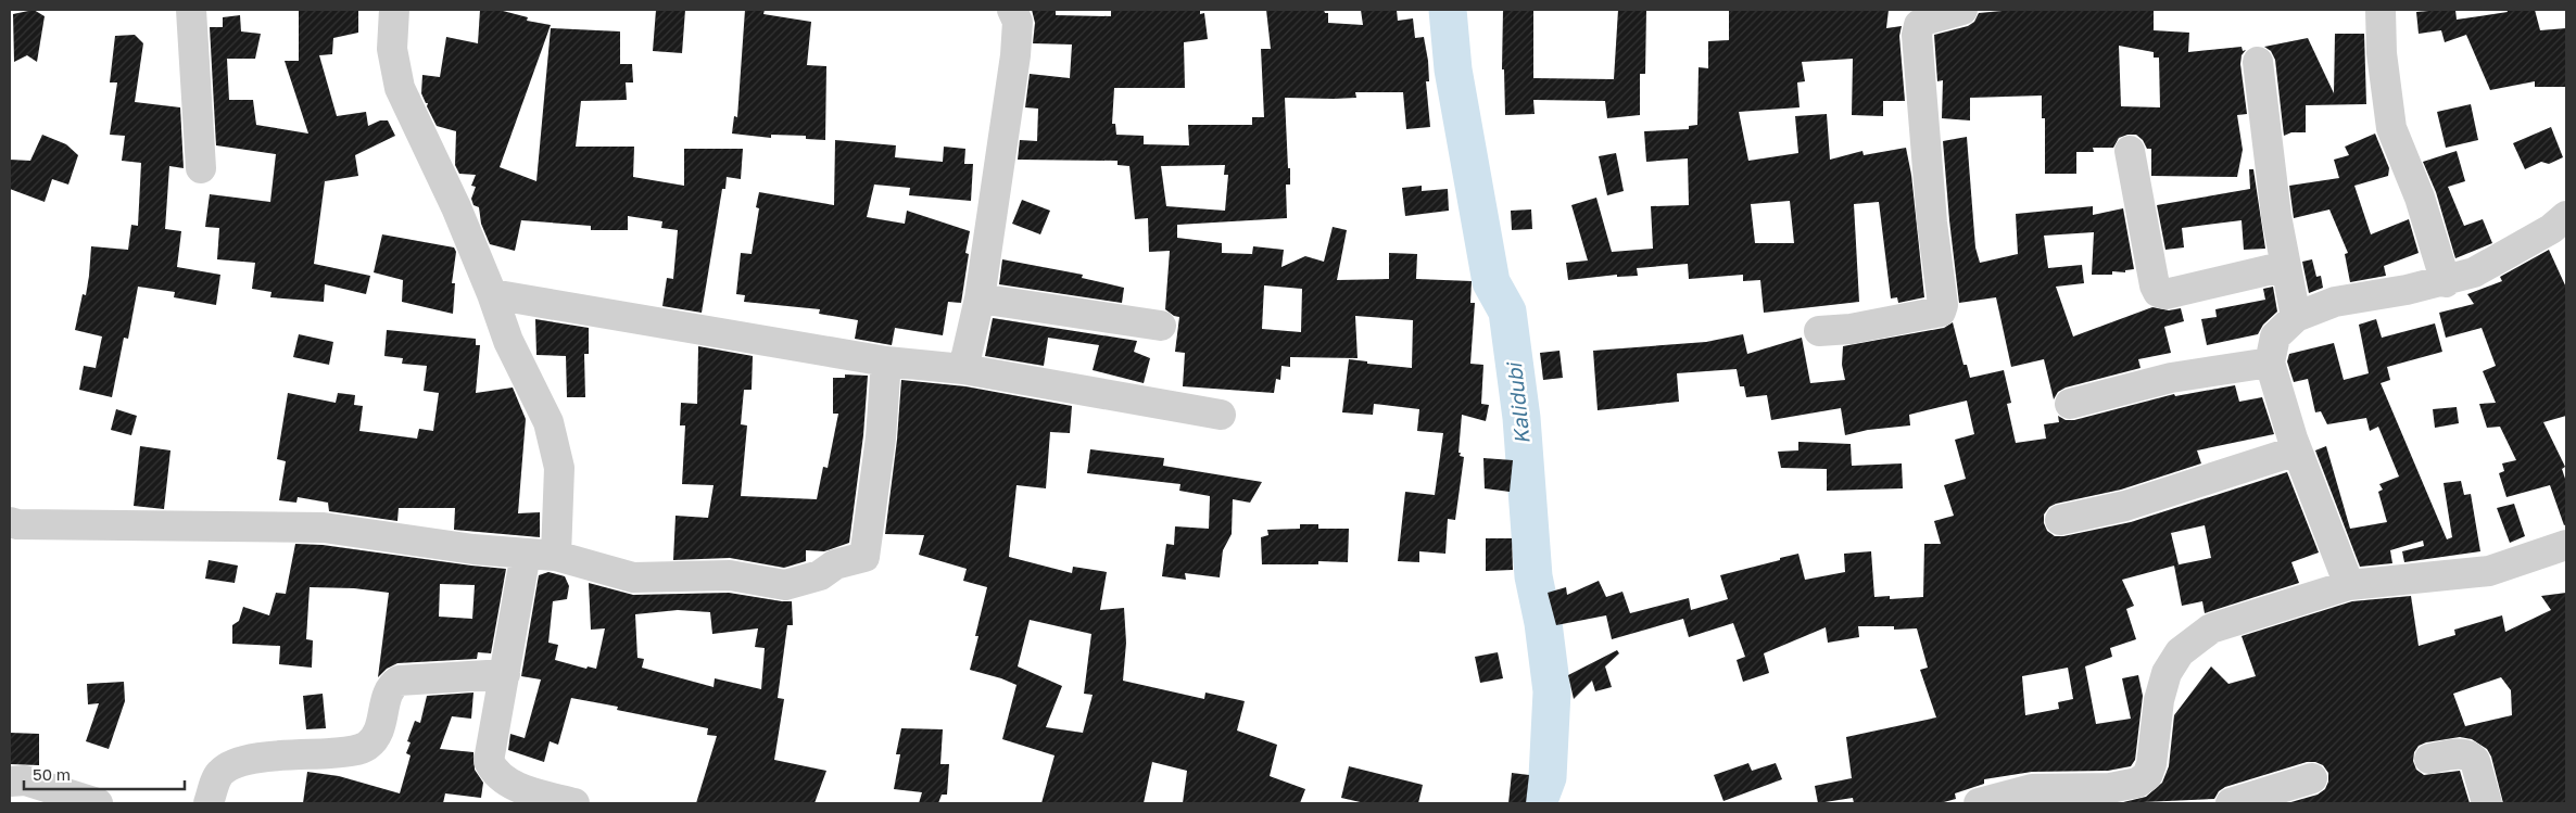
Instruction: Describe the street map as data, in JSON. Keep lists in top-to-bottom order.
{
  "water": ["Kalidubi"],
  "scale_bar": "50 m"
}
